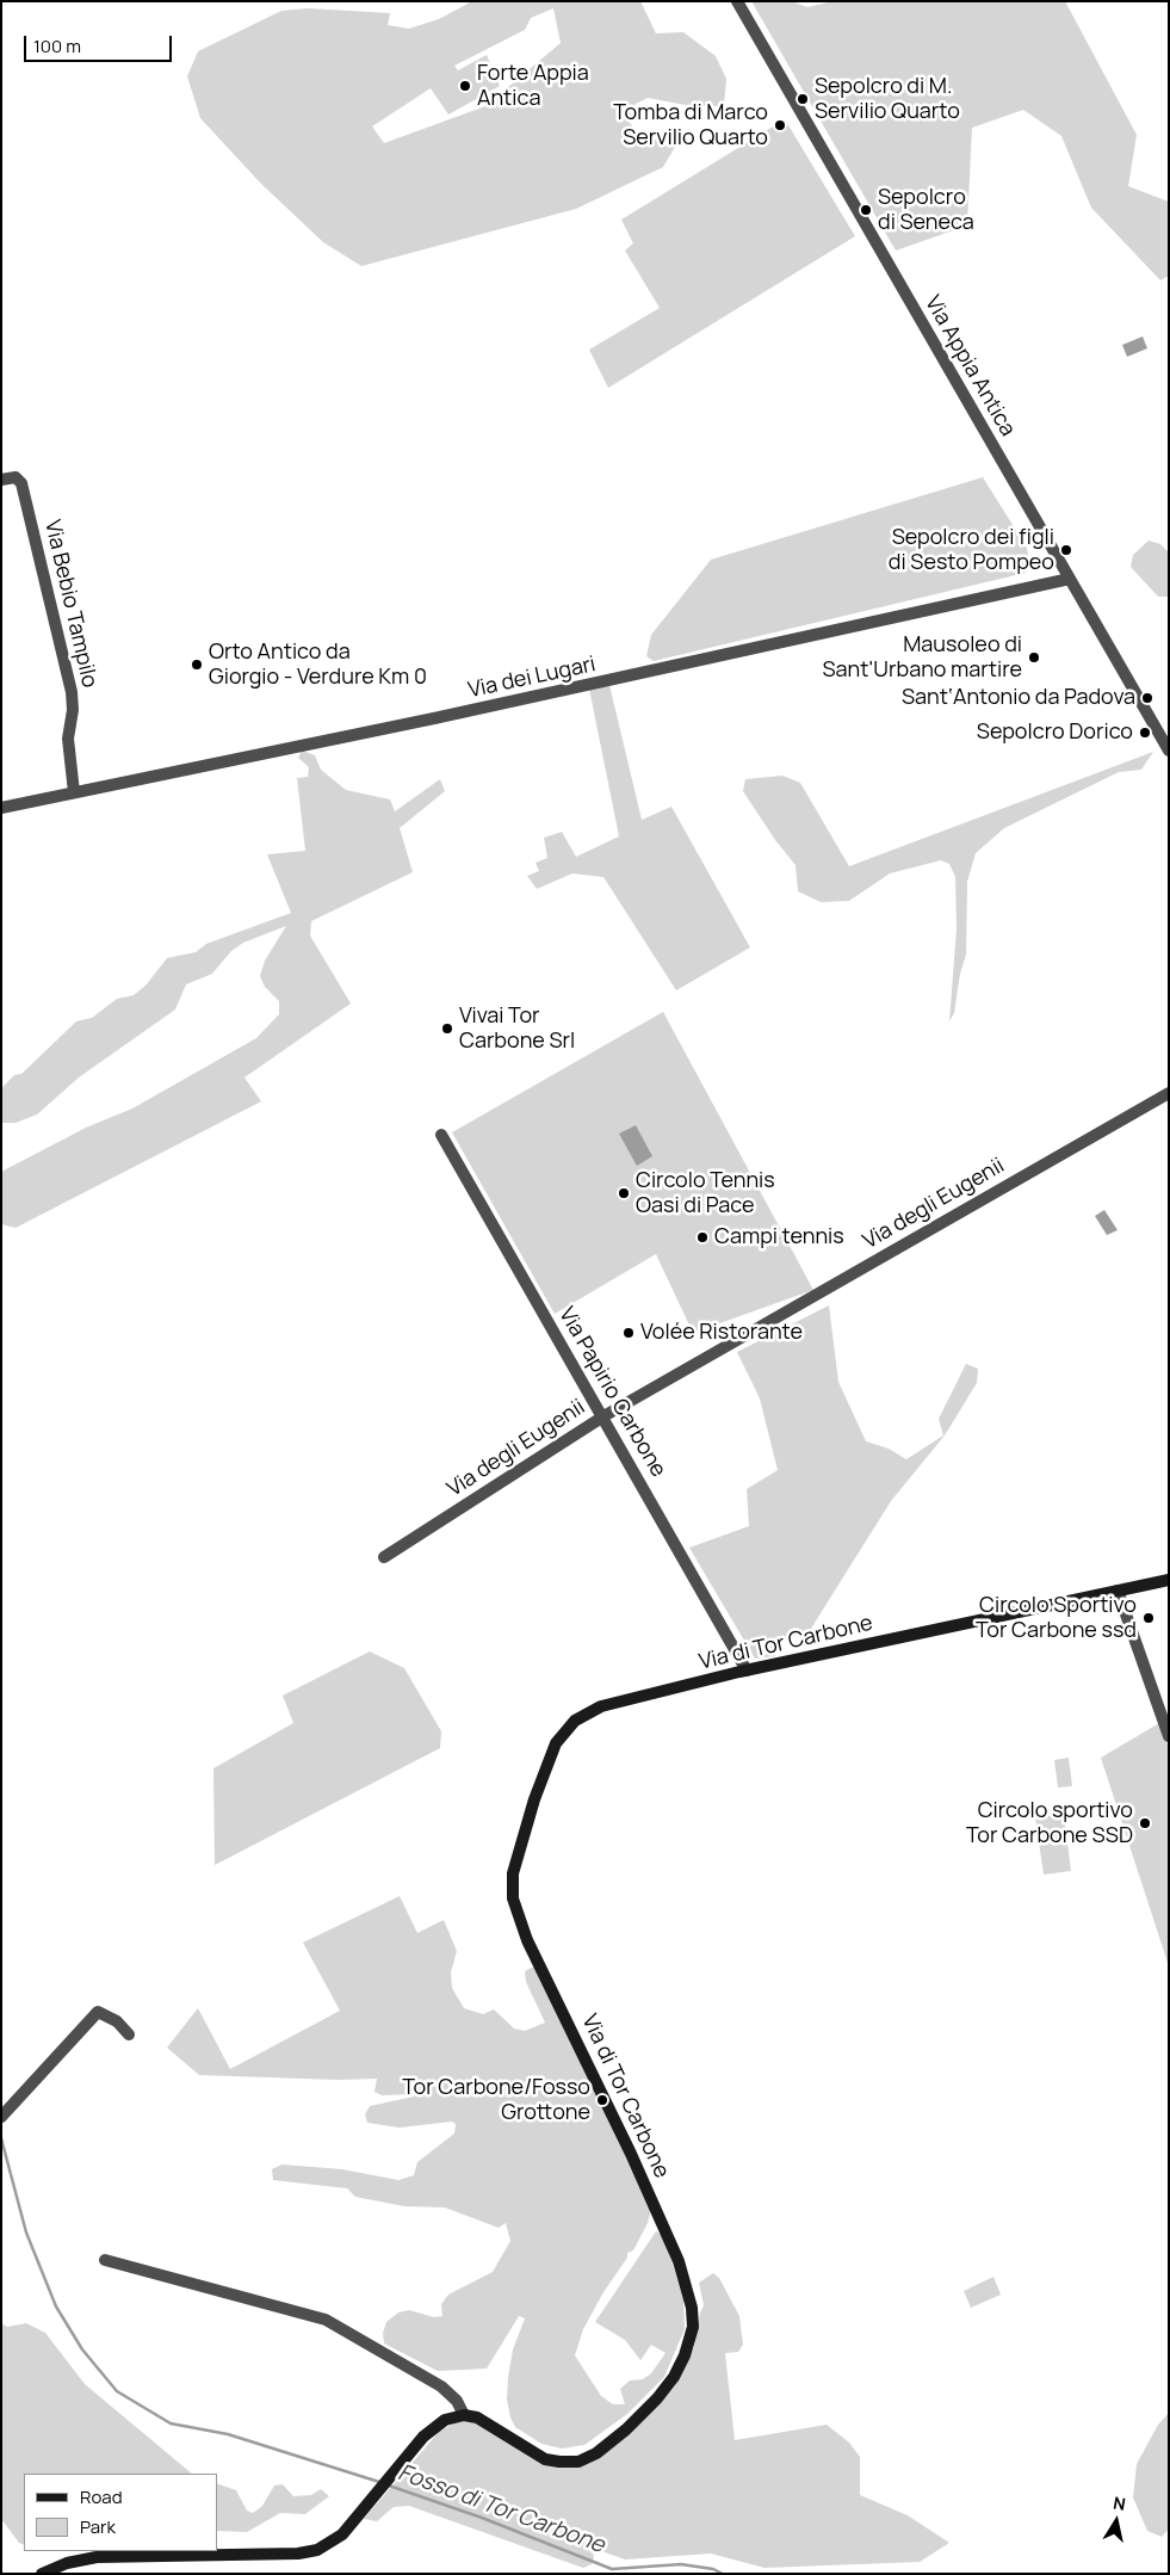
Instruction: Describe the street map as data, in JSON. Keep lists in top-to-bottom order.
{
  "streets": {
    "main road": ["Via di Tor Carbone"],
    "street": [
      "Via Appia Antica",
      "Via Bebio Tampilo",
      "Via dei Lugari",
      "Via degli Eugenii",
      "Via Papirio Carbone"
    ]
  },
  "crossings": [
    ["Via Appia Antica", "Via dei Lugari"],
    ["Via Bebio Tampilo", "Via dei Lugari"],
    ["Via degli Eugenii", "Via Papirio Carbone"],
    ["Via Papirio Carbone", "Via di Tor Carbone"]
  ],
  "water": ["Fosso di Tor Carbone"],
  "places": [
    "Forte Appia Antica",
    "Sepolcro di M. Servilio Quarto",
    "Tomba di Marco Servilio Quarto",
    "Sepolcro di Seneca",
    "Sepolcro dei figli di Sesto Pompeo",
    "Mausoleo di Sant'Urbano martire",
    "Orto Antico da Giorgio - Verdure Km 0",
    "Sant‘Antonio da Padova",
    "Sepolcro Dorico",
    "Vivai Tor Carbone Srl",
    "Circolo Tennis Oasi di Pace",
    "Campi tennis",
    "Volée Ristorante",
    "Circolo Sportivo Tor Carbone ssd",
    "Circolo sportivo Tor Carbone SSD",
    "Tor Carbone/Fosso Grottone"
  ],
  "legend": ["Road", "Park"],
  "scale_bar": "100 m",
  "north": "top"
}
